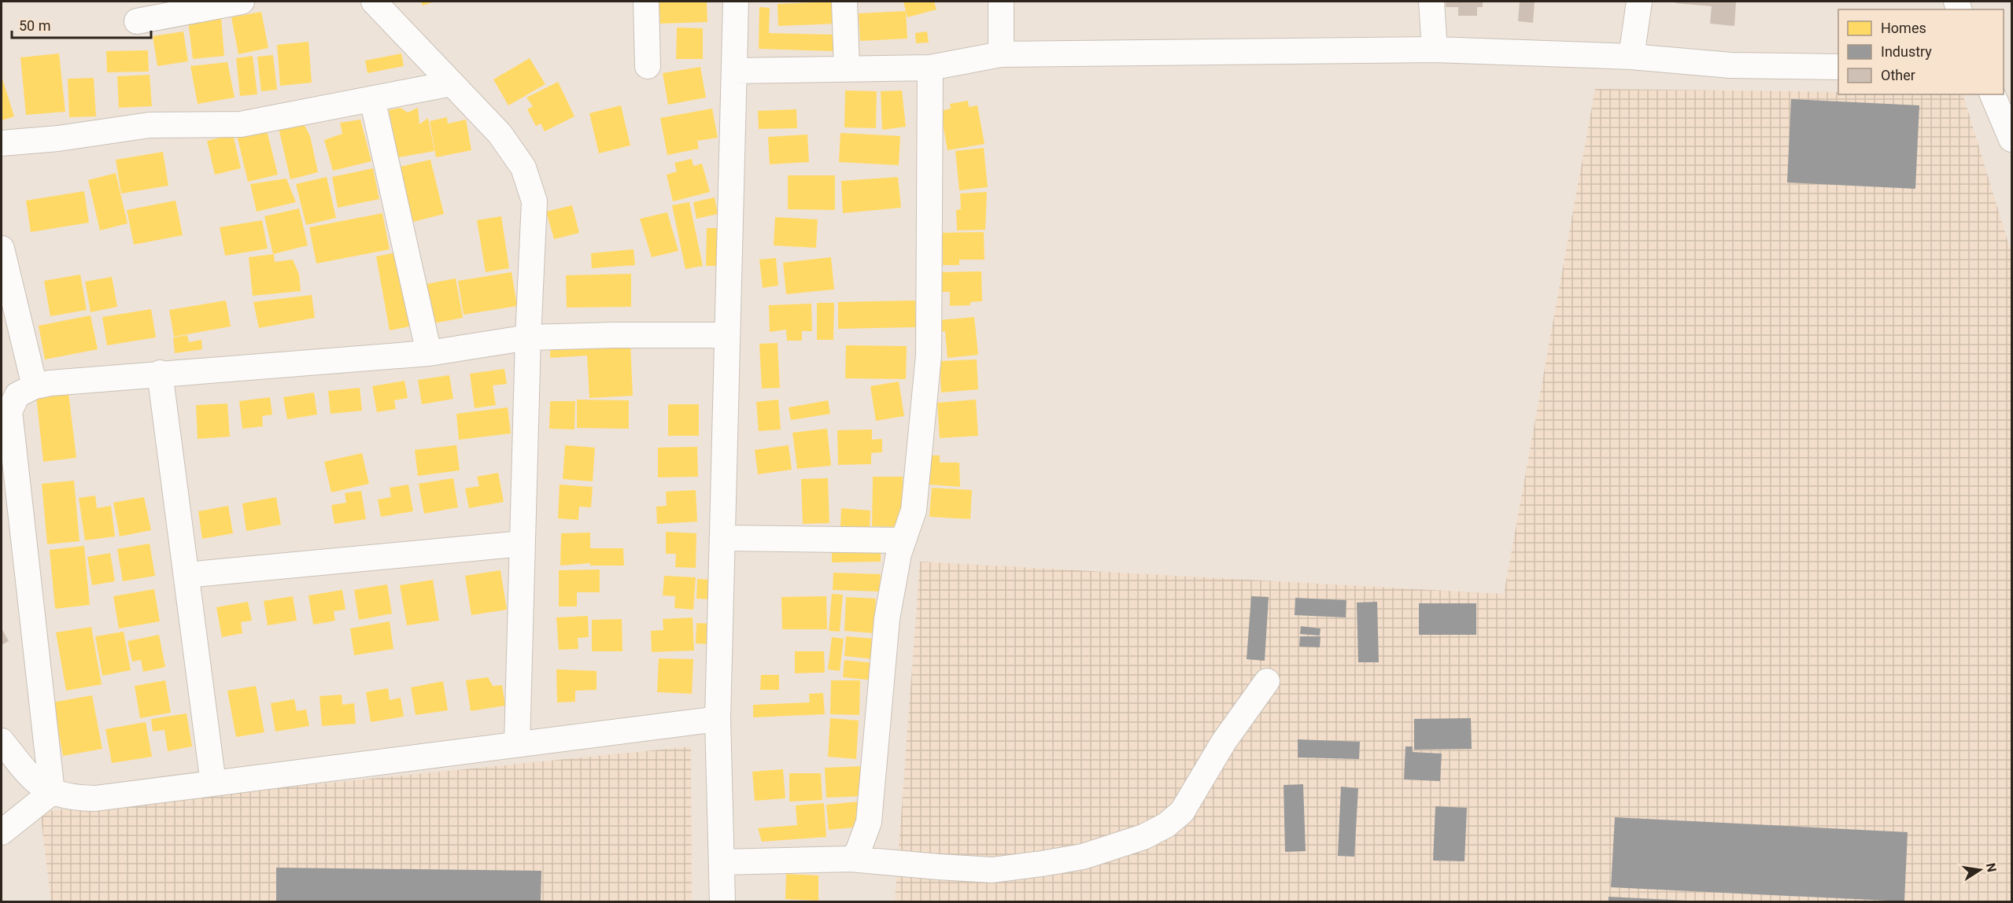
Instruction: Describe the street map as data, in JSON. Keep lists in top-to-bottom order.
{
  "legend": ["Homes", "Industry", "Other"],
  "scale_bar": "50 m",
  "north": "right"
}
